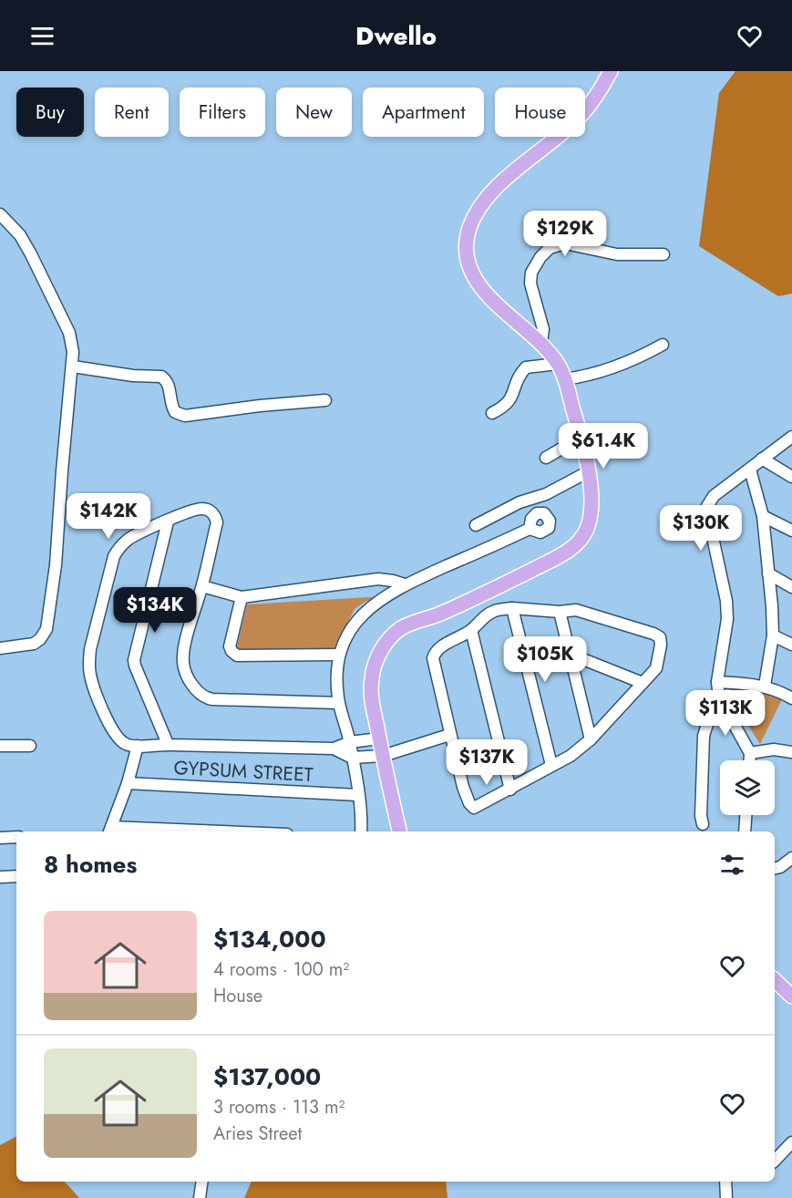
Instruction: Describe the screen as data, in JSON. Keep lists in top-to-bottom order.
{
  "streets": {
    "street": ["GYPSUM STREET"]
  },
  "page": {
    "header": "Dwello",
    "chip": [
      "Buy",
      "Rent",
      "Filters",
      "New",
      "Apartment",
      "House"
    ],
    "price": [
      "$129K",
      "$61.4K",
      "$142K",
      "$130K",
      "$134K",
      "$105K",
      "$113K",
      "$137K"
    ],
    "heading": "8 homes",
    "list": [
      {
        "name": "$134,000",
        "note": "4 rooms · 100 m² · House"
      },
      {
        "name": "$137,000",
        "note": "3 rooms · 113 m² · Aries Street"
      }
    ]
  }
}
